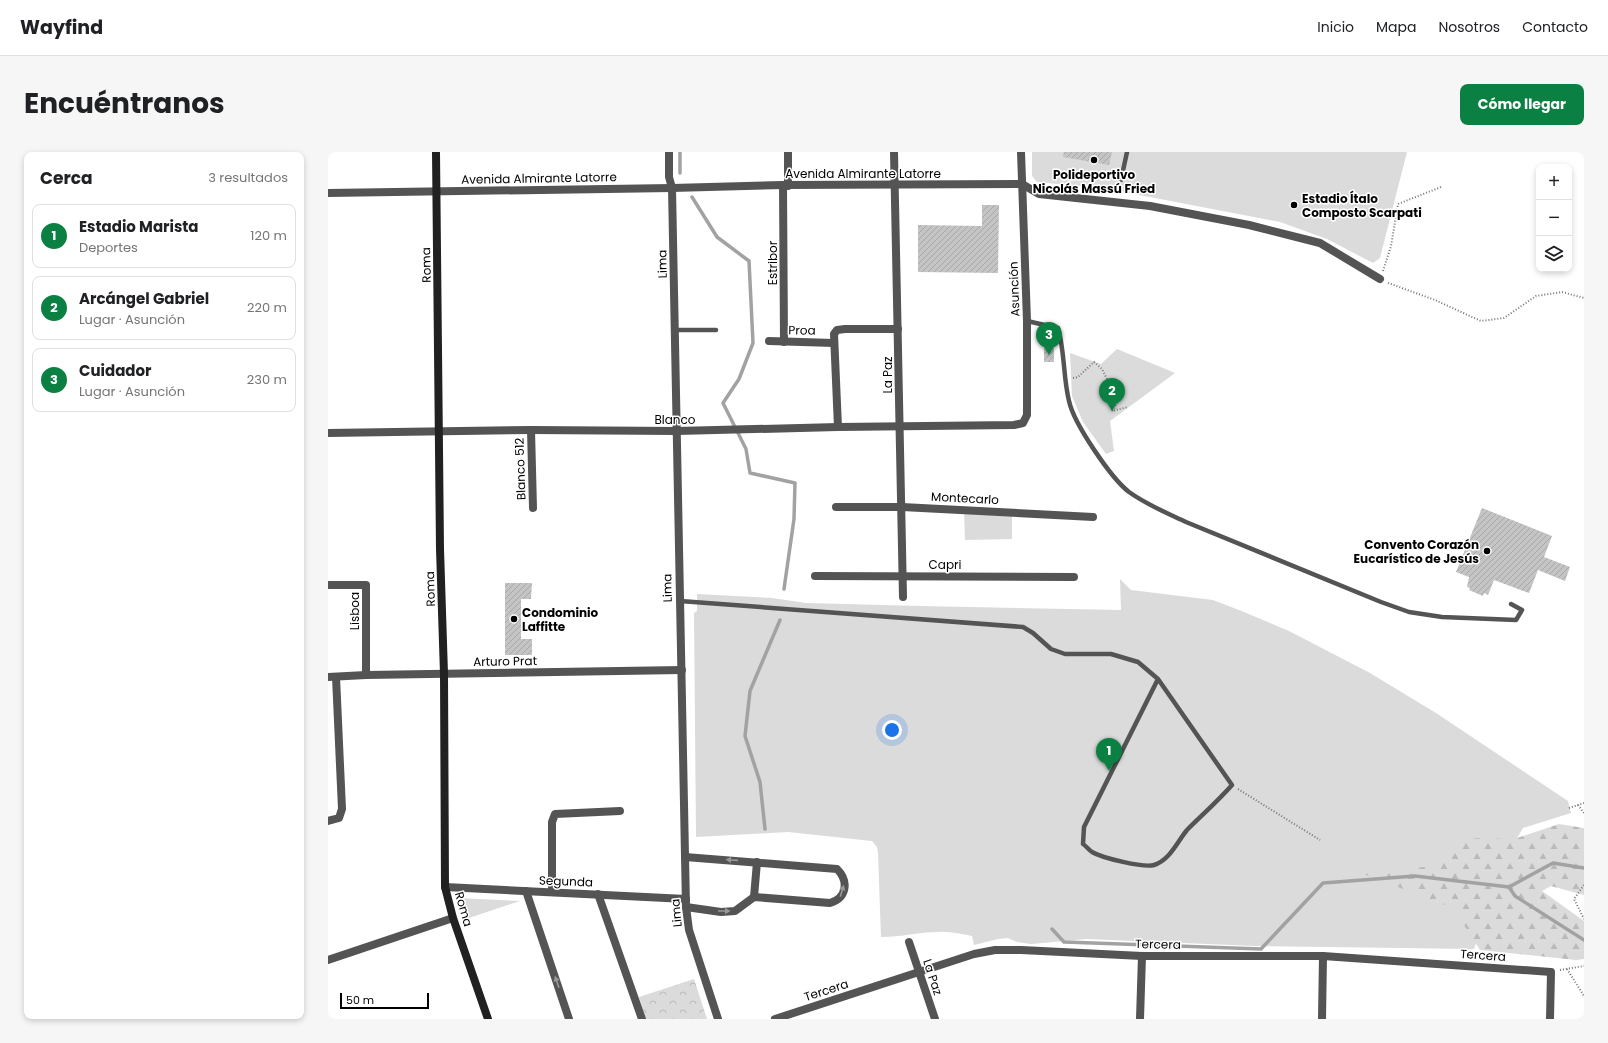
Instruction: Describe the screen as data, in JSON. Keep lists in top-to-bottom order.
{
  "streets": {
    "street": [
      "Avenida Almirante Latorre",
      "Estribor",
      "Lima",
      "Roma",
      "Asunción",
      "Proa",
      "La Paz",
      "Blanco",
      "Blanco 512",
      "Montecarlo",
      "Capri",
      "Lisboa",
      "Arturo Prat",
      "Segunda",
      "Tercera"
    ]
  },
  "crossings": [
    ["Avenida Almirante Latorre", "Estribor"],
    ["Avenida Almirante Latorre", "Lima"],
    ["Avenida Almirante Latorre", "Roma"],
    ["Avenida Almirante Latorre", "Asunción"],
    ["Avenida Almirante Latorre", "La Paz"],
    ["Estribor", "Proa"],
    ["Lima", "Blanco"],
    ["Lima", "Arturo Prat"],
    ["Lima", "Segunda"],
    ["Roma", "Blanco"],
    ["Roma", "Arturo Prat"],
    ["Roma", "Segunda"],
    ["Asunción", "Blanco"],
    ["La Paz", "Blanco"],
    ["La Paz", "Montecarlo"],
    ["La Paz", "Capri"],
    ["La Paz", "Tercera"],
    ["Blanco", "Blanco 512"],
    ["Lisboa", "Arturo Prat"]
  ],
  "places": [
    "Polideportivo Nicolás Massú Fried",
    "Estadio Ítalo Composto Scarpati",
    "Convento Corazón Eucarístico de Jesús",
    "Condominio Laffitte"
  ],
  "scale_bar": "50 m",
  "page": {
    "header": "Wayfind",
    "nav": [
      "Inicio",
      "Mapa",
      "Nosotros",
      "Contacto"
    ],
    "title": "Encuéntranos",
    "buttons": "Cómo llegar",
    "heading": ["Cerca", "3 resultados"],
    "map_buttons": ["+", "−"],
    "list": [
      {
        "mark": "1",
        "name": "Estadio Marista",
        "note": "Deportes",
        "value": "120 m"
      },
      {
        "mark": "2",
        "name": "Arcángel Gabriel",
        "note": "Lugar · Asunción",
        "value": "220 m"
      },
      {
        "mark": "3",
        "name": "Cuidador",
        "note": "Lugar · Asunción",
        "value": "230 m"
      }
    ],
    "pins": ["3", "2", "1"],
    "scale": "50 m"
  }
}
